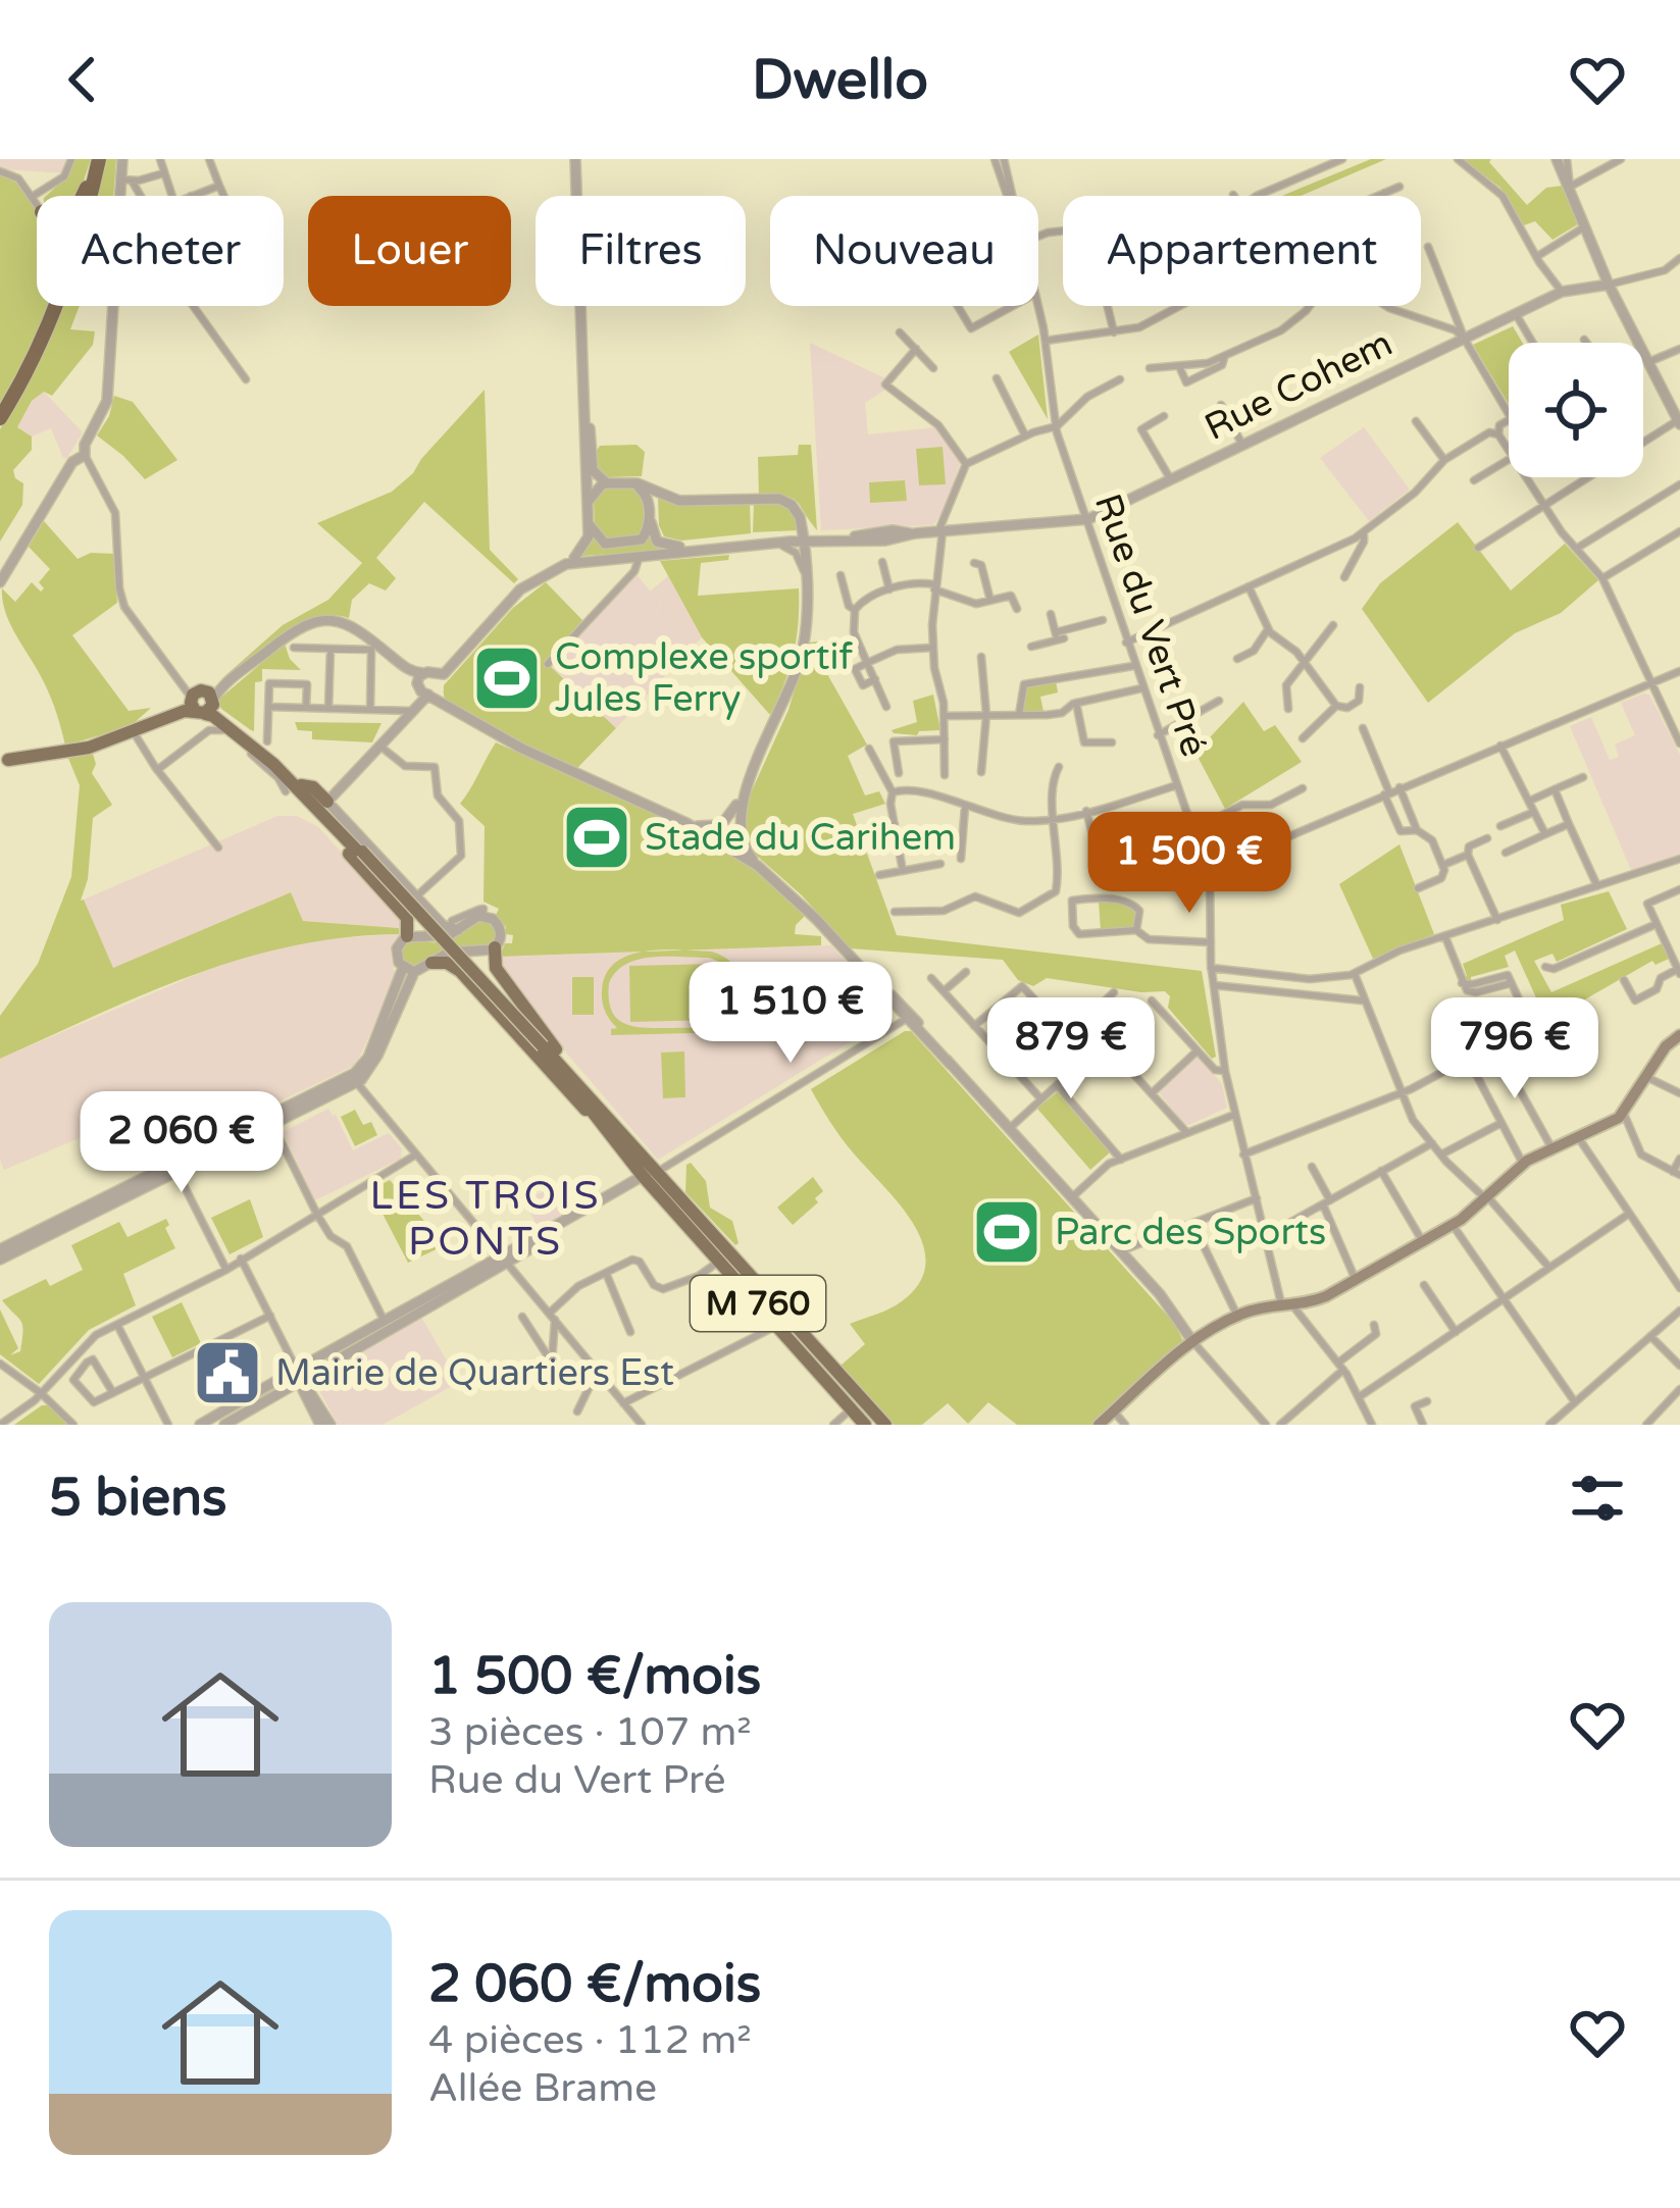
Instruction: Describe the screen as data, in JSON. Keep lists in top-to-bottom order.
{
  "streets": {
    "main road": ["M 760"],
    "street": ["Rue Cohem", "Rue du Vert Pré"]
  },
  "crossings": [
    ["Rue Cohem", "Rue du Vert Pré"]
  ],
  "districts": ["LES TROIS PONTS"],
  "places": {
    "sports": ["Complexe sportif Jules Ferry", "Stade du Carihem", "Parc des Sports"],
    "public building": ["Mairie de Quartiers Est"]
  },
  "page": {
    "header": "Dwello",
    "chip": [
      "Acheter",
      "Louer",
      "Filtres",
      "Nouveau",
      "Appartement"
    ],
    "price": [
      "1 500 €",
      "1 510 €",
      "879 €",
      "796 €",
      "2 060 €"
    ],
    "heading": "5 biens",
    "list": [
      {
        "name": "1 500 €/mois",
        "note": "3 pièces · 107 m² · Rue du Vert Pré"
      },
      {
        "name": "2 060 €/mois",
        "note": "4 pièces · 112 m² · Allée Brame"
      }
    ]
  }
}
